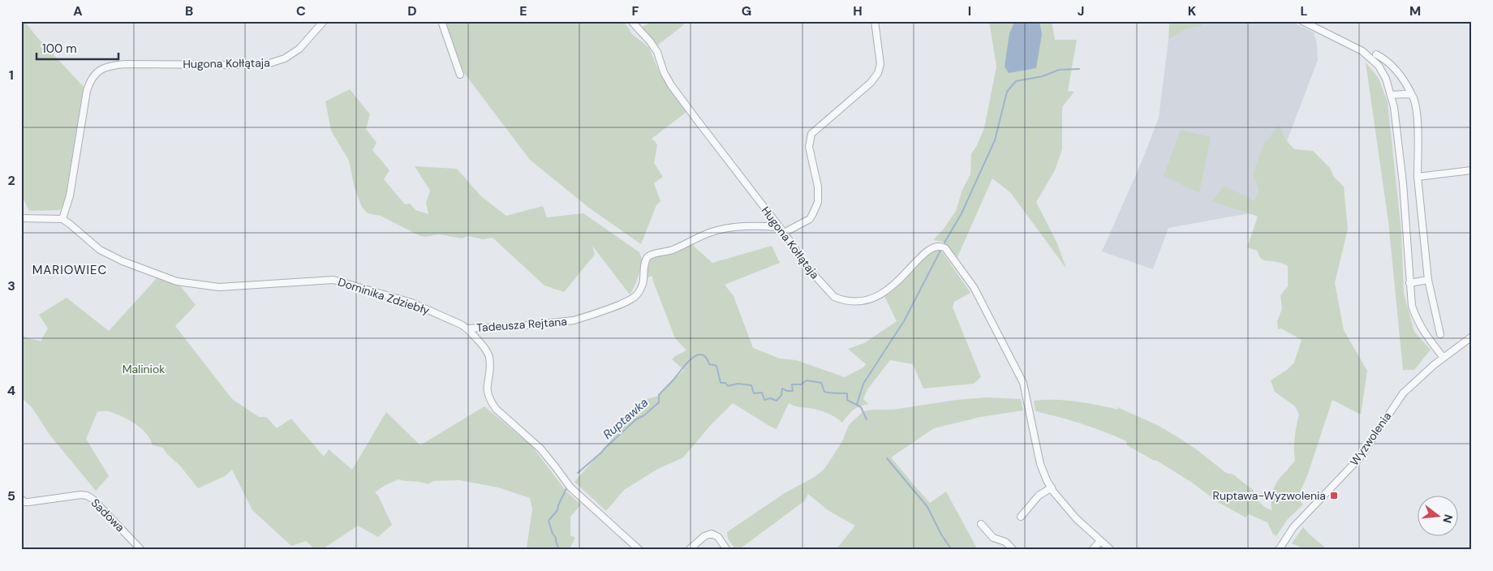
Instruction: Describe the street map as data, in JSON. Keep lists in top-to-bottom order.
{
  "streets": {
    "street": [
      "Hugona Kołłątaja",
      "Dominika Zdziebły",
      "Tadeusza Rejtana",
      "Wyzwolenia",
      "Sadowa"
    ]
  },
  "crossings": [
    ["Hugona Kołłątaja", "Dominika Zdziebły"],
    ["Hugona Kołłątaja", "Tadeusza Rejtana"],
    ["Dominika Zdziebły", "Tadeusza Rejtana"]
  ],
  "districts": ["MARIOWIEC"],
  "water": ["Ruptawka"],
  "parks": ["Maliniok"],
  "places": {
    "transit": ["Ruptawa-Wyzwolenia"]
  },
  "scale_bar": "100 m",
  "north": "right",
  "grid": {
    "columns": [
      "A",
      "B",
      "C",
      "D",
      "E",
      "F",
      "G",
      "H",
      "I",
      "J",
      "K",
      "L",
      "M"
    ],
    "rows": [
      "1",
      "2",
      "3",
      "4",
      "5"
    ]
  }
}
